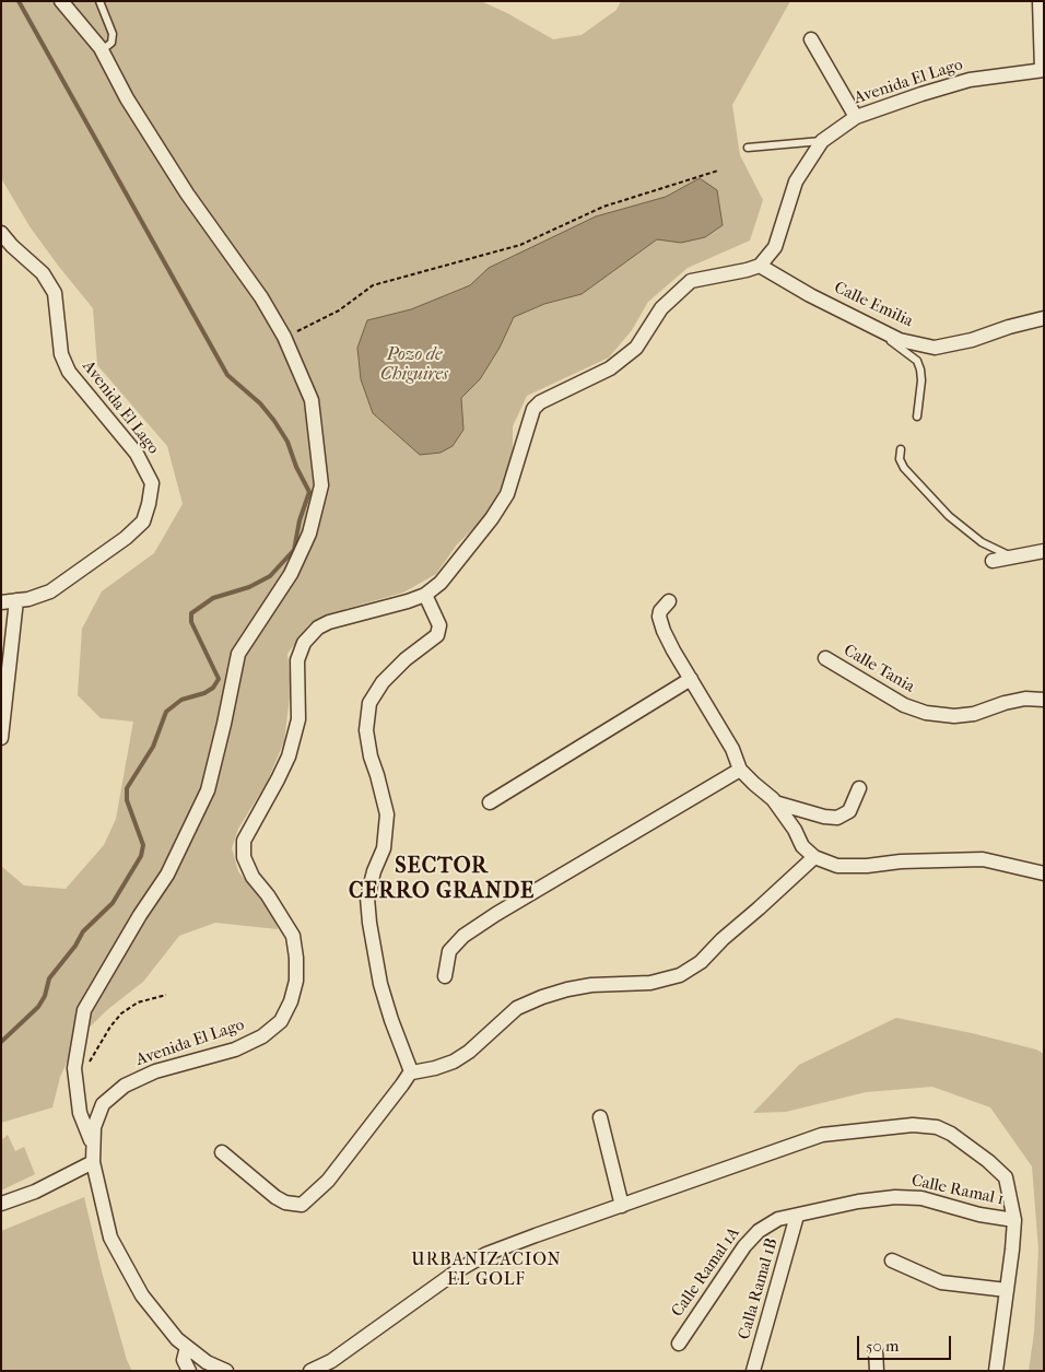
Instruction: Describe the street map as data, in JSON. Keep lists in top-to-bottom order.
{
  "streets": {
    "street": [
      "Avenida El Lago",
      "Calle Emilia",
      "Calle Tania",
      "Calle Ramal 1",
      "Calle Ramal 1A",
      "Calla Ramal 1B"
    ]
  },
  "crossings": [
    ["Avenida El Lago", "Calle Emilia"],
    ["Calle Ramal 1", "Calle Ramal 1A"],
    ["Calle Ramal 1", "Calla Ramal 1B"],
    ["Calle Ramal 1A", "Calla Ramal 1B"]
  ],
  "districts": ["SECTOR CERRO GRANDE", "URBANIZACION EL GOLF"],
  "water": ["Pozo de Chiguires"],
  "scale_bar": "50 m"
}
